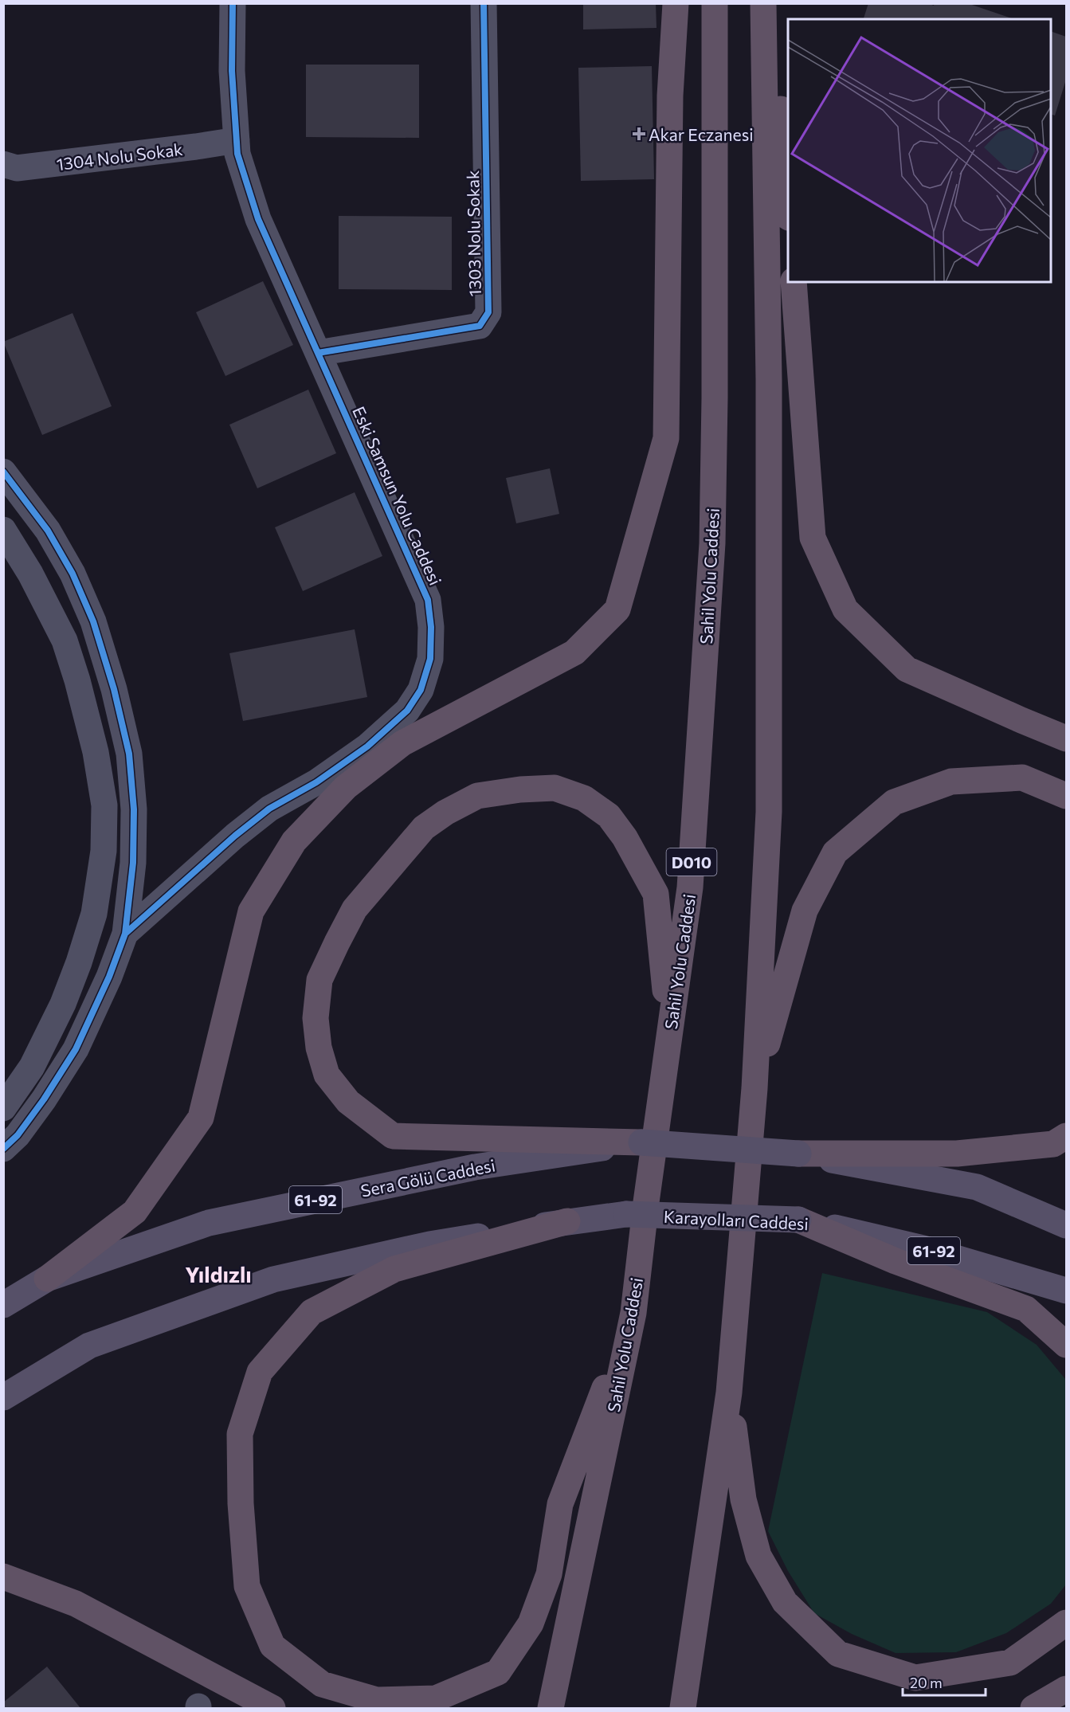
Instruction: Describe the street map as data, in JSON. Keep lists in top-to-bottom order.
{
  "streets": {
    "highway": ["Sahil Yolu Caddesi", "D010"],
    "main road": ["Sera Gölü Caddesi", "61-92", "Karayolları Caddesi"],
    "street": ["1304 Nolu Sokak", "1303 Nolu Sokak", "Eski Samsun Yolu Caddesi"]
  },
  "crossings": [
    ["1304 Nolu Sokak", "Eski Samsun Yolu Caddesi"],
    ["1303 Nolu Sokak", "Eski Samsun Yolu Caddesi"],
    ["Sera Gölü Caddesi", "61-92"],
    ["61-92", "Karayolları Caddesi"]
  ],
  "districts": ["Yıldızlı"],
  "places": {
    "health": ["Akar Eczanesi"]
  },
  "scale_bar": "20 m"
}
